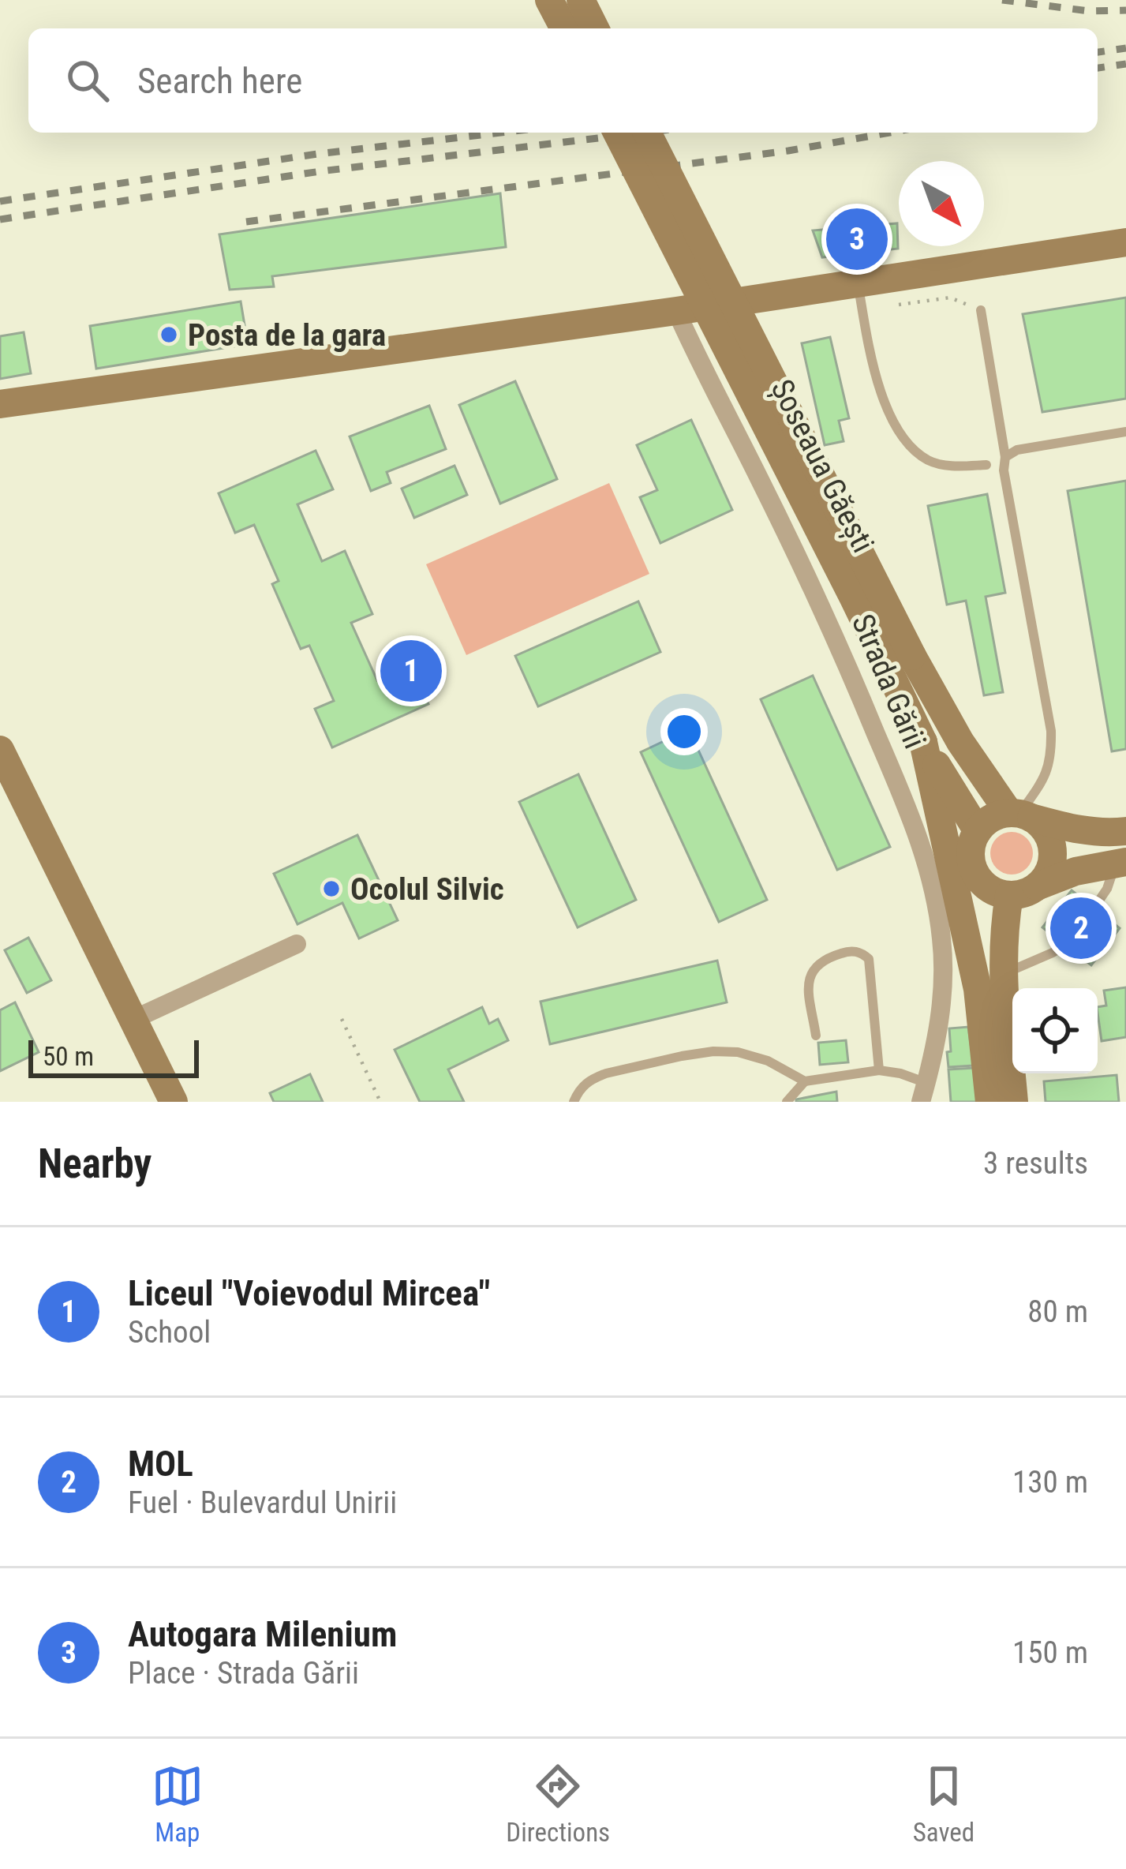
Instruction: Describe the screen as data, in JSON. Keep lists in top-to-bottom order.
{
  "streets": {
    "main road": ["Șoseaua Găești"],
    "street": ["Strada Gării"]
  },
  "places": ["Posta de la gara", "Ocolul Silvic"],
  "scale_bar": "50 m",
  "north": "bottom right",
  "page": {
    "search": "Search here",
    "pins": ["3", "1", "2"],
    "scale": "50 m",
    "heading": ["Nearby", "3 results"],
    "list": [
      {
        "mark": "1",
        "name": "Liceul \"Voievodul Mircea\"",
        "note": "School",
        "value": "80 m"
      },
      {
        "mark": "2",
        "name": "MOL",
        "note": "Fuel · Bulevardul Unirii",
        "value": "130 m"
      },
      {
        "mark": "3",
        "name": "Autogara Milenium",
        "note": "Place · Strada Gării",
        "value": "150 m"
      }
    ],
    "nav": ["Map", "Directions", "Saved"]
  }
}
